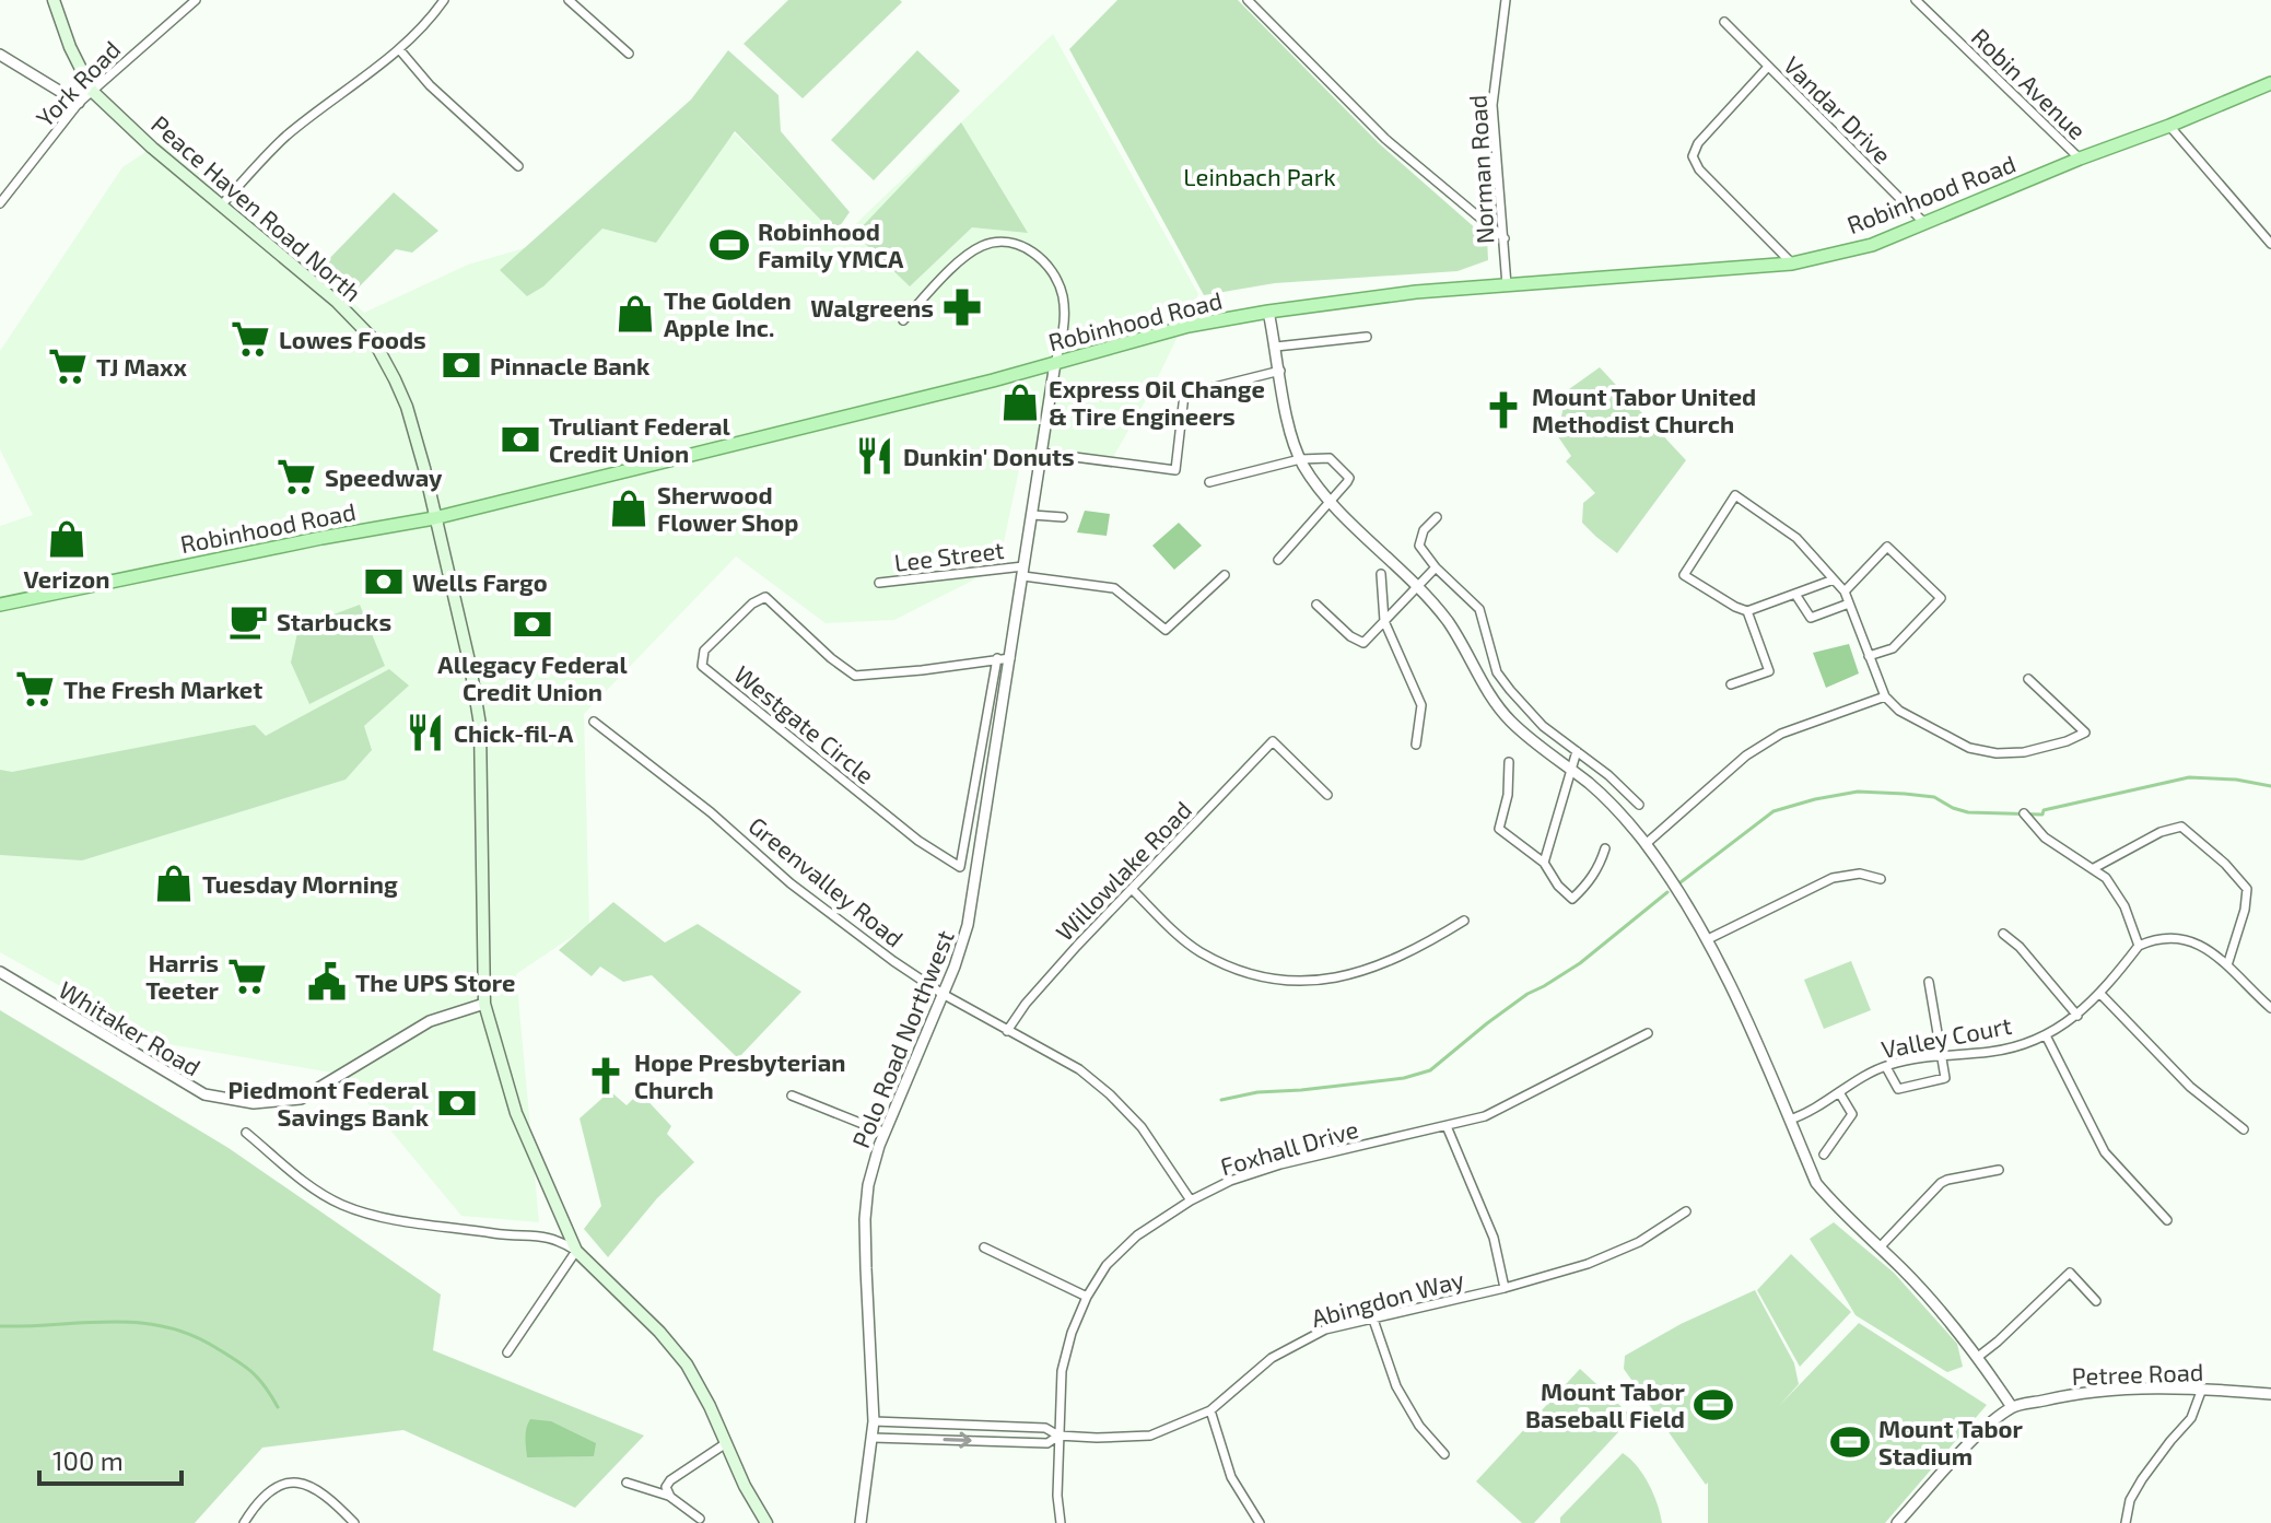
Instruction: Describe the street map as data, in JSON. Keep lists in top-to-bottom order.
{
  "streets": {
    "main road": ["Robinhood Road", "Peace Haven Road North"],
    "street": [
      "York Road",
      "Robin Avenue",
      "Vandar Drive",
      "Norman Road",
      "Lee Street",
      "Westgate Circle",
      "Willowlake Road",
      "Greenvalley Road",
      "Whitaker Road",
      "Valley Court",
      "Polo Road Northwest",
      "Foxhall Drive",
      "Abingdon Way",
      "Petree Road"
    ]
  },
  "crossings": [
    ["York Road", "Peace Haven Road North"],
    ["Robin Avenue", "Robinhood Road"],
    ["Vandar Drive", "Robinhood Road"],
    ["Norman Road", "Robinhood Road"],
    ["Robinhood Road", "Peace Haven Road North"],
    ["Robinhood Road", "Polo Road Northwest"],
    ["Peace Haven Road North", "Whitaker Road"],
    ["Lee Street", "Polo Road Northwest"],
    ["Westgate Circle", "Polo Road Northwest"],
    ["Willowlake Road", "Greenvalley Road"],
    ["Greenvalley Road", "Polo Road Northwest"],
    ["Greenvalley Road", "Foxhall Drive"],
    ["Polo Road Northwest", "Abingdon Way"],
    ["Foxhall Drive", "Abingdon Way"]
  ],
  "parks": ["Leinbach Park"],
  "places": {
    "sports": ["Robinhood Family YMCA", "Mount Tabor Baseball Field", "Mount Tabor Stadium"],
    "pharmacy": ["Walgreens"],
    "shop": [
      "The Golden Apple Inc.",
      "Express Oil Change & Tire Engineers",
      "Sherwood Flower Shop",
      "Verizon",
      "Tuesday Morning"
    ],
    "supermarket": [
      "Lowes Foods",
      "TJ Maxx",
      "Speedway",
      "The Fresh Market",
      "Harris Teeter"
    ],
    "bank": [
      "Pinnacle Bank",
      "Truliant Federal Credit Union",
      "Wells Fargo",
      "Allegacy Federal Credit Union",
      "Piedmont Federal Savings Bank"
    ],
    "church": ["Mount Tabor United Methodist Church", "Hope Presbyterian Church"],
    "restaurant": ["Dunkin' Donuts", "Chick-fil-A"],
    "cafe": ["Starbucks"],
    "public building": ["The UPS Store"]
  },
  "scale_bar": "100 m"
}
